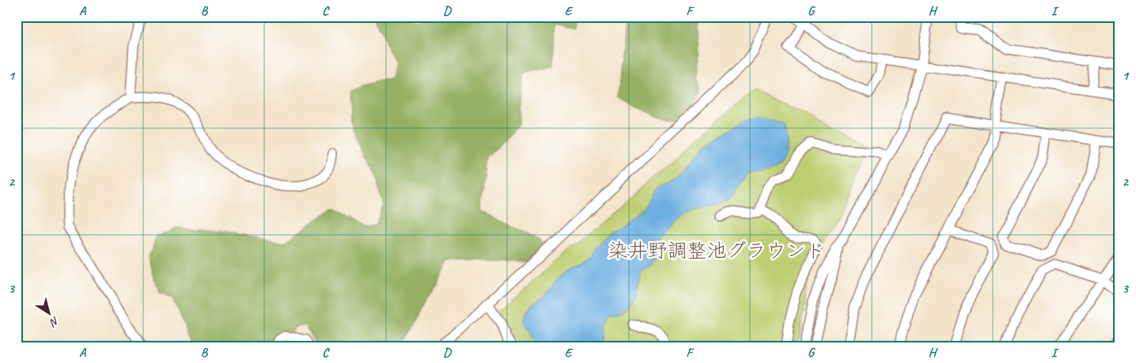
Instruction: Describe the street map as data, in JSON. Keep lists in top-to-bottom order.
{
  "parks": ["染井野調整池グラウンド"],
  "north": "bottom right",
  "grid": {
    "columns": [
      "A",
      "B",
      "C",
      "D",
      "E",
      "F",
      "G",
      "H",
      "I"
    ],
    "rows": ["1", "2", "3"]
  }
}
